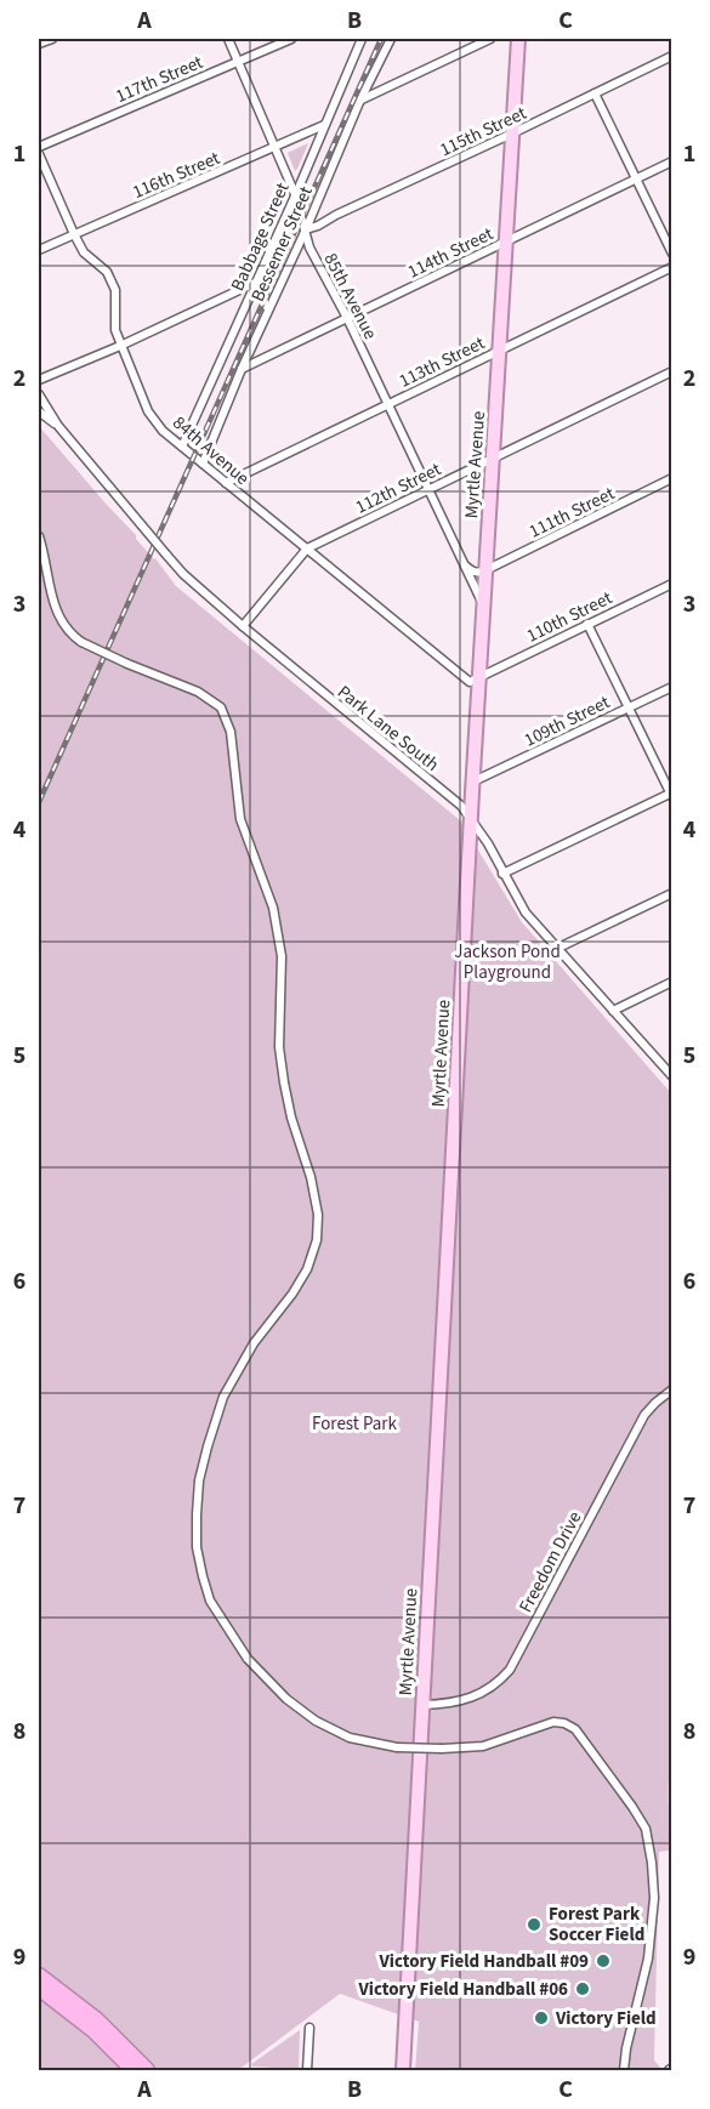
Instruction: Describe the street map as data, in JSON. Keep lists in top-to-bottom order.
{
  "streets": {
    "main road": ["Myrtle Avenue"],
    "street": [
      "117th Street",
      "115th Street",
      "116th Street",
      "Babbage Street",
      "Bessemer Street",
      "114th Street",
      "85th Avenue",
      "113th Street",
      "84th Avenue",
      "112th Street",
      "111th Street",
      "110th Street",
      "109th Street",
      "Park Lane South",
      "Freedom Drive"
    ]
  },
  "crossings": [
    ["117th Street", "85th Avenue"],
    ["115th Street", "Bessemer Street"],
    ["115th Street", "85th Avenue"],
    ["115th Street", "Myrtle Avenue"],
    ["116th Street", "Babbage Street"],
    ["116th Street", "85th Avenue"],
    ["116th Street", "84th Avenue"],
    ["Babbage Street", "85th Avenue"],
    ["Babbage Street", "84th Avenue"],
    ["Bessemer Street", "114th Street"],
    ["Bessemer Street", "85th Avenue"],
    ["Bessemer Street", "84th Avenue"],
    ["114th Street", "85th Avenue"],
    ["114th Street", "Myrtle Avenue"],
    ["85th Avenue", "113th Street"],
    ["85th Avenue", "Myrtle Avenue"],
    ["85th Avenue", "112th Street"],
    ["113th Street", "84th Avenue"],
    ["113th Street", "Myrtle Avenue"],
    ["84th Avenue", "Myrtle Avenue"],
    ["84th Avenue", "112th Street"],
    ["84th Avenue", "110th Street"],
    ["Myrtle Avenue", "112th Street"],
    ["Myrtle Avenue", "111th Street"],
    ["Myrtle Avenue", "110th Street"],
    ["Myrtle Avenue", "109th Street"],
    ["Myrtle Avenue", "Park Lane South"],
    ["Myrtle Avenue", "Freedom Drive"],
    ["112th Street", "Park Lane South"]
  ],
  "parks": ["Jackson Pond Playground", "Forest Park"],
  "places": [
    "Forest Park Soccer Field",
    "Victory Field Handball #09",
    "Victory Field Handball #06",
    "Victory Field"
  ],
  "grid": {
    "columns": ["A", "B", "C"],
    "rows": [
      "1",
      "2",
      "3",
      "4",
      "5",
      "6",
      "7",
      "8",
      "9"
    ]
  }
}
